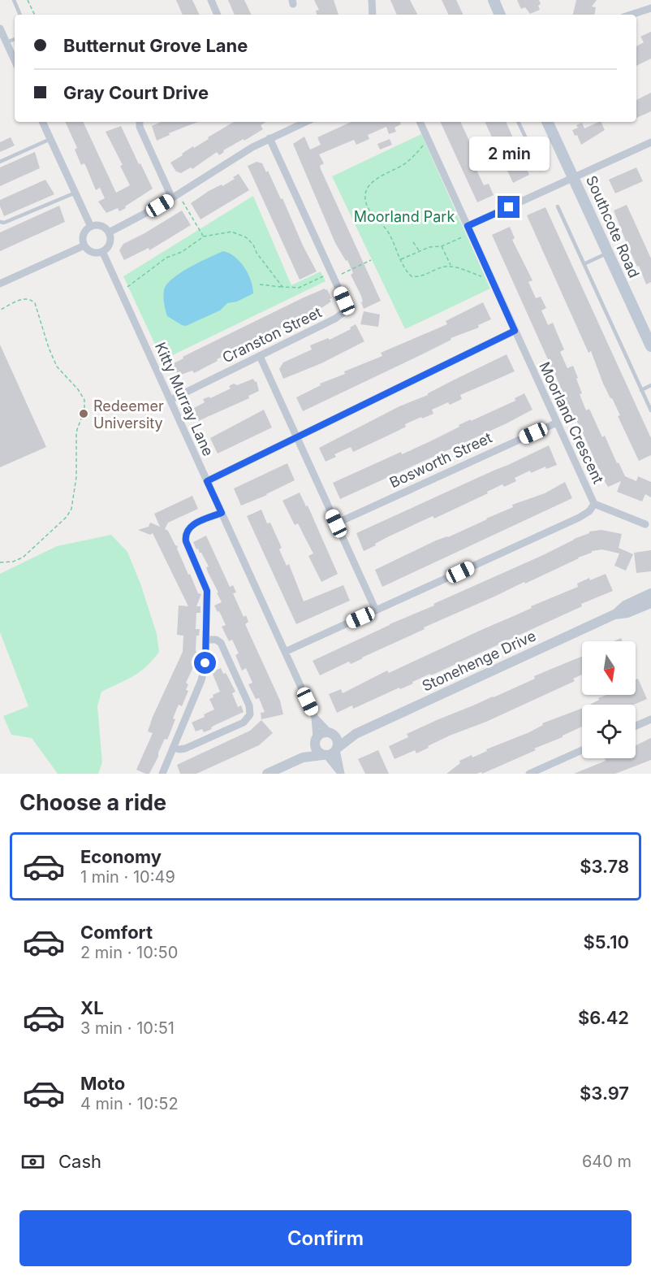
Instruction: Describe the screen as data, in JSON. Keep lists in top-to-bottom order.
{
  "streets": {
    "main road": ["Southcote Road"],
    "street": [
      "Cranston Street",
      "Kitty Murray Lane",
      "Moorland Crescent",
      "Bosworth Street",
      "Stonehenge Drive"
    ]
  },
  "crossings": [
    ["Cranston Street", "Kitty Murray Lane"],
    ["Kitty Murray Lane", "Moorland Crescent"],
    ["Kitty Murray Lane", "Stonehenge Drive"],
    ["Moorland Crescent", "Bosworth Street"]
  ],
  "parks": ["Moorland Park"],
  "places": ["Redeemer University"],
  "north": "bottom",
  "page": {
    "banner": ["Butternut Grove Lane", "Gray Court Drive"],
    "bubble": "2 min",
    "heading": "Choose a ride",
    "list": [
      {
        "name": "Economy",
        "note": "1 min · 10:49",
        "value": "$3.78"
      },
      {
        "name": "Comfort",
        "note": "2 min · 10:50",
        "value": "$5.10"
      },
      {
        "name": "XL",
        "note": "3 min · 10:51",
        "value": "$6.42"
      },
      {
        "name": "Moto",
        "note": "4 min · 10:52",
        "value": "$3.97"
      }
    ],
    "pay": ["Cash", "640 m"],
    "buttons": "Confirm"
  }
}
